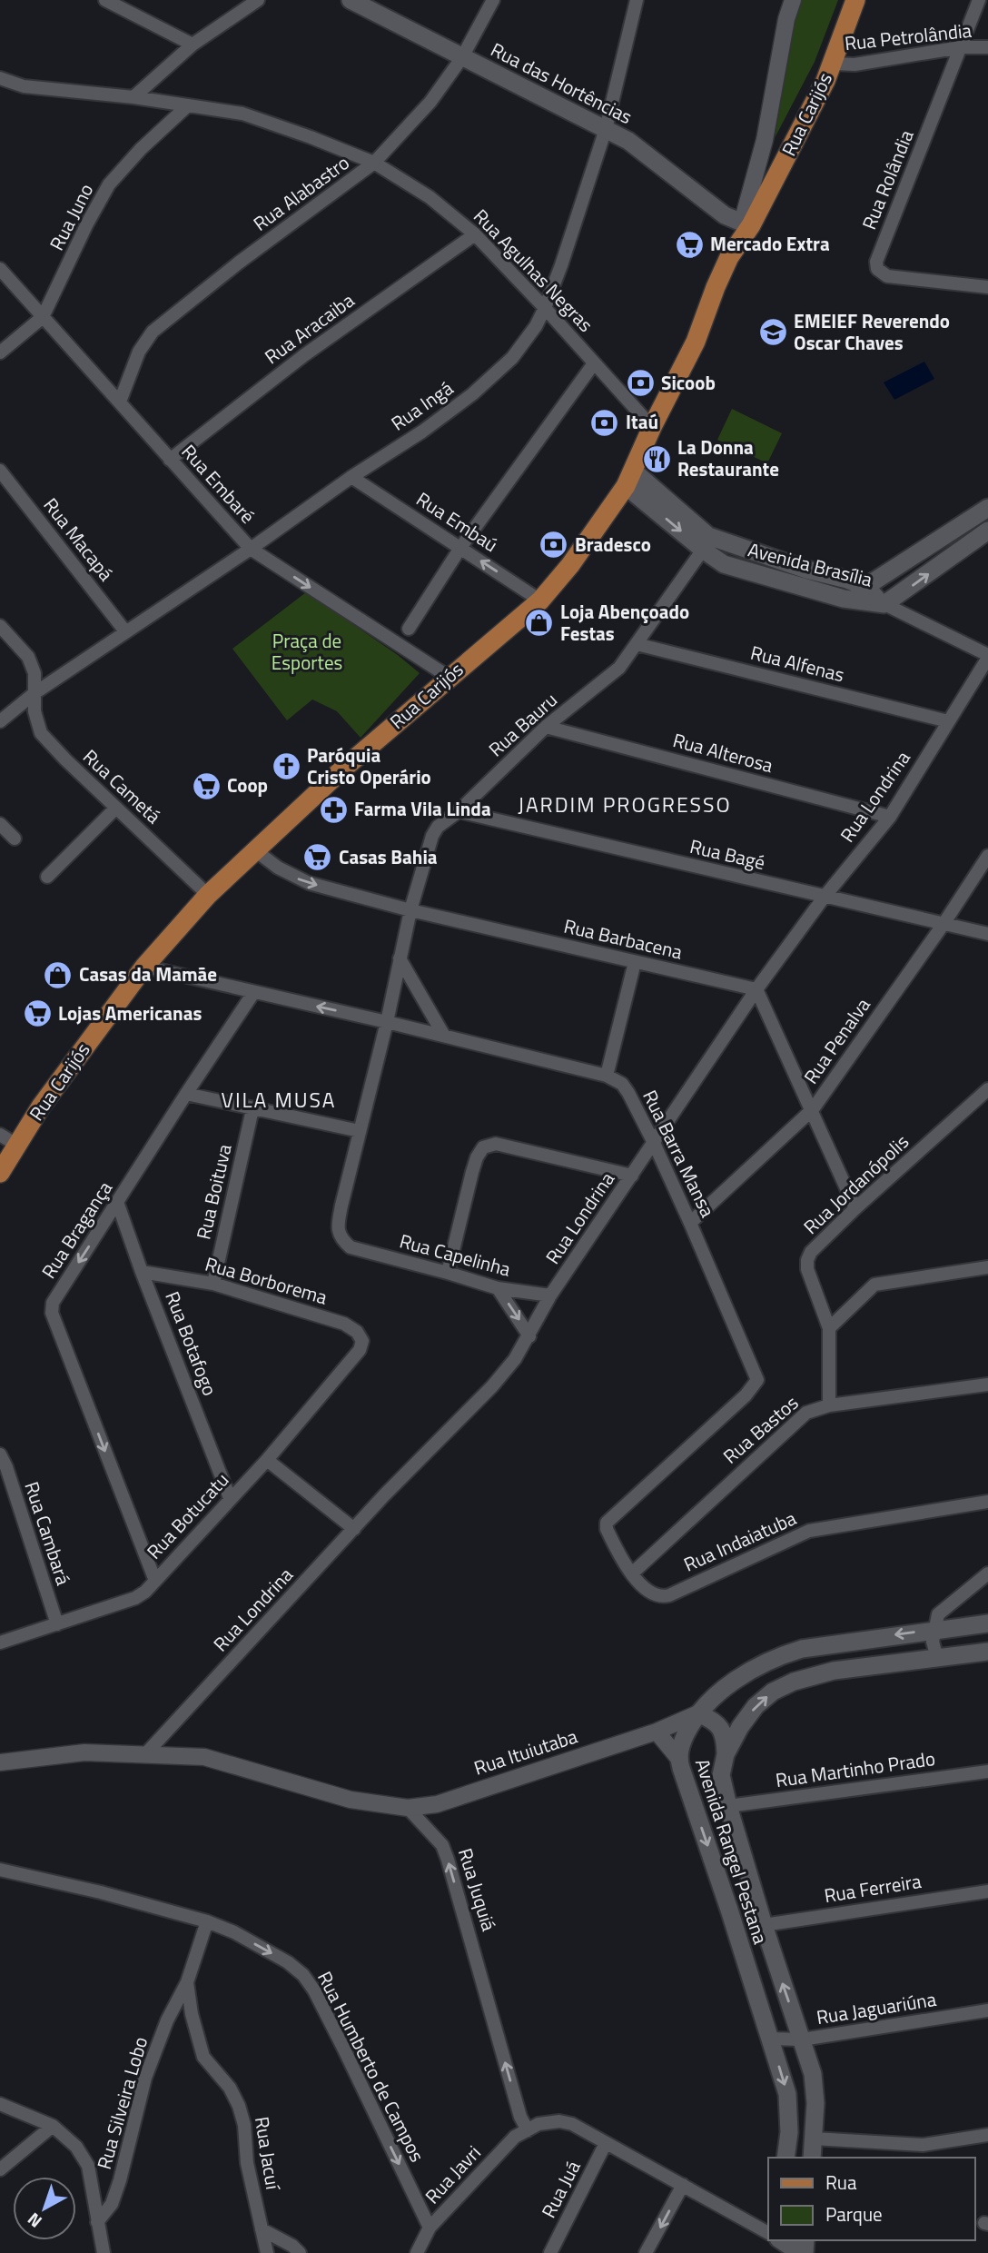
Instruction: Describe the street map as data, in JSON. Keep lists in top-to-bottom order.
{
  "streets": {
    "main road": [
      "Rua das Hortências",
      "Rua Carijós",
      "Avenida Brasília",
      "Avenida Rangel Pestana"
    ],
    "street": [
      "Rua Petrolândia",
      "Rua Rolândia",
      "Rua Alabastro",
      "Rua Juno",
      "Rua Agulhas Negras",
      "Rua Aracaiba",
      "Rua Ingá",
      "Rua Embaré",
      "Rua Embaú",
      "Rua Macapá",
      "Rua Alfenas",
      "Rua Bauru",
      "Rua Alterosa",
      "Rua Cametá",
      "Rua Londrina",
      "Rua Bagé",
      "Rua Barbacena",
      "Rua Penalva",
      "Rua Barra Mansa",
      "Rua Jordanópolis",
      "Rua Boituva",
      "Rua Bragança",
      "Rua Capelinha",
      "Rua Borborema",
      "Rua Botafogo",
      "Rua Bastos",
      "Rua Botucatu",
      "Rua Cambará",
      "Rua Indaiatuba",
      "Rua Ituiutaba",
      "Rua Martinho Prado",
      "Rua Ferreira",
      "Rua Juquiá",
      "Rua Jaguariúna",
      "Rua Humberto de Campos",
      "Rua Silveira Lobo",
      "Rua Jacuí",
      "Rua Javri",
      "Rua Juá"
    ]
  },
  "crossings": [
    ["Rua Petrolândia", "Rua Carijós"],
    ["Rua Petrolândia", "Rua Rolândia"],
    ["Rua das Hortências", "Rua Carijós"],
    ["Rua das Hortências", "Rua Alabastro"],
    ["Rua das Hortências", "Rua Ingá"],
    ["Rua Carijós", "Rua Agulhas Negras"],
    ["Rua Carijós", "Rua Embaré"],
    ["Rua Carijós", "Rua Embaú"],
    ["Rua Carijós", "Avenida Brasília"],
    ["Rua Carijós", "Rua Cametá"],
    ["Rua Carijós", "Rua Barbacena"],
    ["Rua Carijós", "Rua Barra Mansa"],
    ["Rua Alabastro", "Rua Agulhas Negras"],
    ["Rua Alabastro", "Rua Embaré"],
    ["Rua Juno", "Rua Agulhas Negras"],
    ["Rua Juno", "Rua Embaré"],
    ["Rua Agulhas Negras", "Rua Aracaiba"],
    ["Rua Agulhas Negras", "Rua Ingá"],
    ["Rua Aracaiba", "Rua Embaré"],
    ["Rua Ingá", "Rua Embaré"],
    ["Rua Ingá", "Rua Embaú"],
    ["Rua Ingá", "Rua Macapá"],
    ["Rua Ingá", "Rua Cametá"],
    ["Avenida Brasília", "Rua Bauru"],
    ["Rua Alfenas", "Rua Bauru"],
    ["Rua Alfenas", "Rua Londrina"],
    ["Rua Bauru", "Rua Alterosa"],
    ["Rua Bauru", "Rua Bagé"],
    ["Rua Bauru", "Rua Barbacena"],
    ["Rua Bauru", "Rua Barra Mansa"],
    ["Rua Bauru", "Rua Capelinha"],
    ["Rua Alterosa", "Rua Londrina"],
    ["Rua Londrina", "Rua Bagé"],
    ["Rua Londrina", "Rua Barbacena"],
    ["Rua Londrina", "Rua Barra Mansa"],
    ["Rua Londrina", "Rua Capelinha"],
    ["Rua Bagé", "Rua Penalva"],
    ["Rua Penalva", "Rua Barra Mansa"],
    ["Rua Barra Mansa", "Rua Bragança"],
    ["Rua Barra Mansa", "Rua Bastos"],
    ["Rua Barra Mansa", "Rua Indaiatuba"],
    ["Rua Jordanópolis", "Rua Bastos"],
    ["Rua Boituva", "Rua Borborema"],
    ["Rua Bragança", "Rua Botafogo"],
    ["Rua Bragança", "Rua Botucatu"],
    ["Rua Borborema", "Rua Botafogo"],
    ["Rua Borborema", "Rua Botucatu"],
    ["Rua Botafogo", "Rua Botucatu"],
    ["Rua Bastos", "Rua Indaiatuba"],
    ["Rua Botucatu", "Rua Cambará"],
    ["Rua Ituiutaba", "Avenida Rangel Pestana"],
    ["Rua Ituiutaba", "Rua Juquiá"],
    ["Rua Martinho Prado", "Avenida Rangel Pestana"],
    ["Avenida Rangel Pestana", "Rua Ferreira"],
    ["Avenida Rangel Pestana", "Rua Jaguariúna"],
    ["Rua Juquiá", "Rua Javri"],
    ["Rua Humberto de Campos", "Rua Silveira Lobo"],
    ["Rua Humberto de Campos", "Rua Javri"],
    ["Rua Silveira Lobo", "Rua Jacuí"]
  ],
  "one_way": [
    "Rua Embaré",
    "Rua Embaú",
    "Rua Bragança",
    "Rua Juquiá",
    "Rua Humberto de Campos"
  ],
  "districts": ["JARDIM PROGRESSO", "VILA MUSA"],
  "parks": ["Praça de Esportes"],
  "places": {
    "supermarket": [
      "Mercado Extra",
      "Coop",
      "Casas Bahia",
      "Lojas Americanas"
    ],
    "school or university": ["EMEIEF Reverendo Oscar Chaves"],
    "bank": ["Sicoob", "Itaú", "Bradesco"],
    "restaurant": ["La Donna Restaurante"],
    "shop": ["Loja Abençoado Festas", "Casas da Mamãe"],
    "church": ["Paróquia Cristo Operário"],
    "pharmacy": ["Farma Vila Linda"]
  },
  "legend": ["Rua", "Parque"],
  "north": "bottom left"
}
